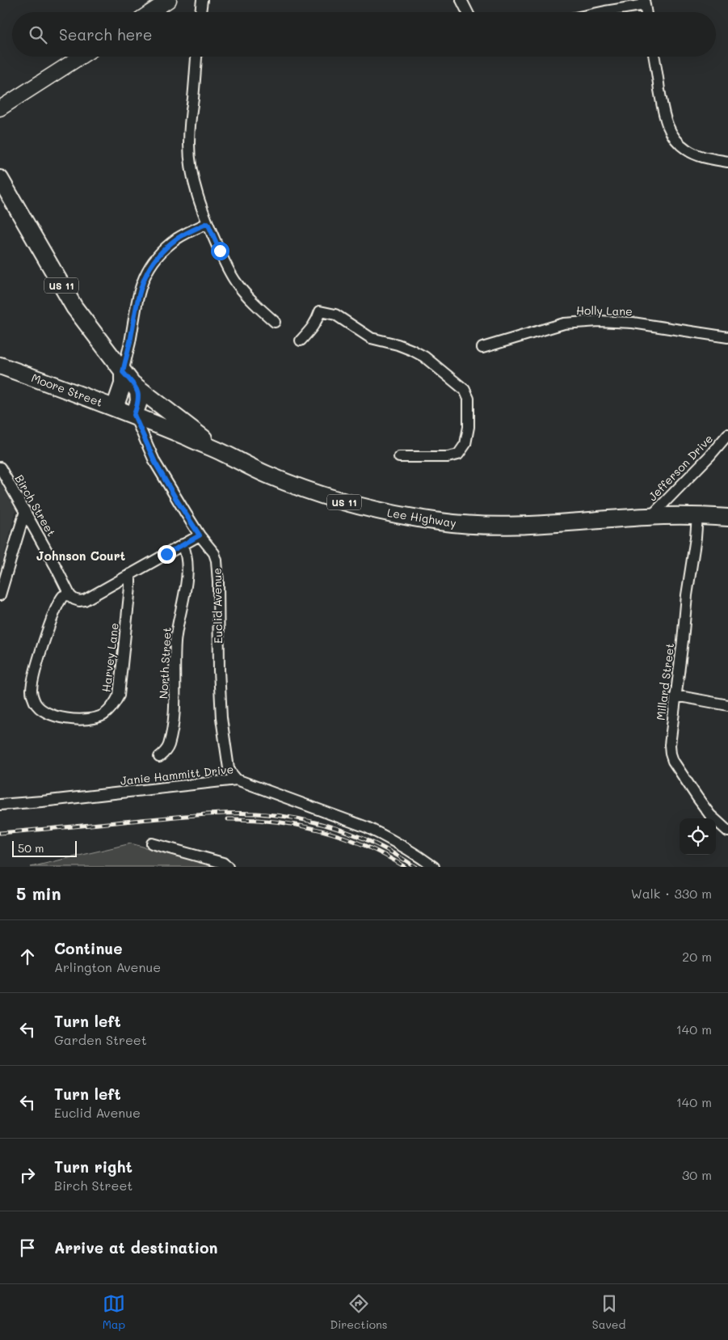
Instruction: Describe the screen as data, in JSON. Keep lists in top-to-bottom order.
{
  "streets": {
    "main road": ["US 11", "Moore Street", "Lee Highway"],
    "street": [
      "Holly Lane",
      "Jefferson Drive",
      "Birch Street",
      "Euclid Avenue",
      "Harvey Lane",
      "North Street",
      "Millard Street",
      "Janie Hammitt Drive"
    ]
  },
  "crossings": [
    ["US 11", "Moore Street"],
    ["US 11", "Lee Highway"],
    ["US 11", "Euclid Avenue"],
    ["Moore Street", "Lee Highway"],
    ["Moore Street", "Euclid Avenue"],
    ["Jefferson Drive", "Lee Highway"],
    ["Birch Street", "Harvey Lane"],
    ["Lee Highway", "Euclid Avenue"],
    ["Lee Highway", "Millard Street"],
    ["Euclid Avenue", "Janie Hammitt Drive"]
  ],
  "districts": ["Johnson Court"],
  "scale_bar": "50 m",
  "page": {
    "search": "Search here",
    "scale": "50 m",
    "heading": ["5 min", "Walk · 330 m"],
    "list": [
      ["Continue", "Arlington Avenue", "20 m"],
      ["Turn left", "Garden Street", "140 m"],
      ["Turn left", "Euclid Avenue", "140 m"],
      ["Turn right", "Birch Street", "30 m"],
      "Arrive at destination"
    ],
    "nav": ["Map", "Directions", "Saved"]
  }
}
